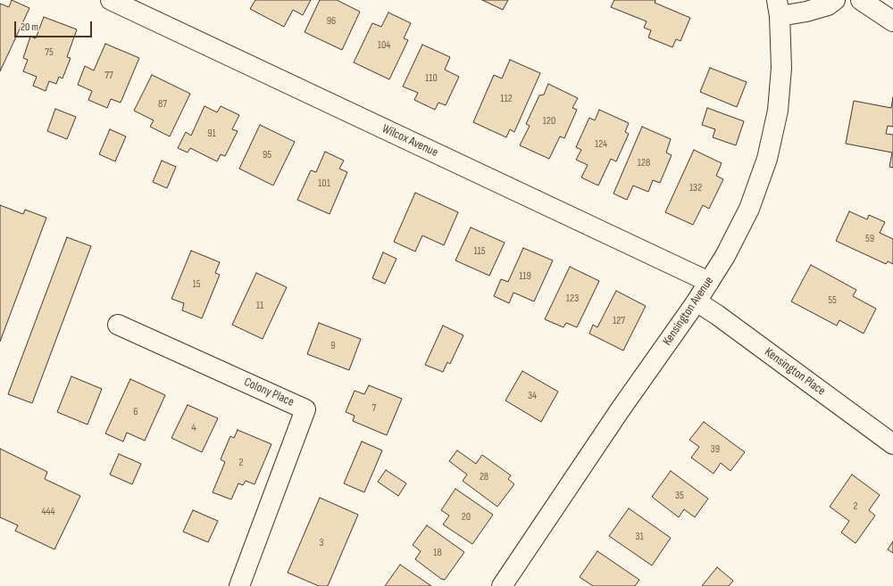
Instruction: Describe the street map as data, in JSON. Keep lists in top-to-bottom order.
{
  "streets": {
    "street": [
      "Wilcox Avenue",
      "Kensington Avenue",
      "Kensington Place",
      "Colony Place"
    ]
  },
  "crossings": [
    ["Wilcox Avenue", "Kensington Avenue"],
    ["Kensington Avenue", "Kensington Place"]
  ],
  "house_numbers": [
    "96",
    "104",
    "75",
    "77",
    "110",
    "112",
    "87",
    "120",
    "91",
    "124",
    "95",
    "128",
    "101",
    "132",
    "59",
    "115",
    "119",
    "15",
    "123",
    "55",
    "11",
    "127",
    "9",
    "34",
    "7",
    "6",
    "4",
    "39",
    "2",
    "28",
    "35",
    "2",
    "444",
    "20",
    "31",
    "3",
    "18"
  ],
  "scale_bar": "20 m"
}
